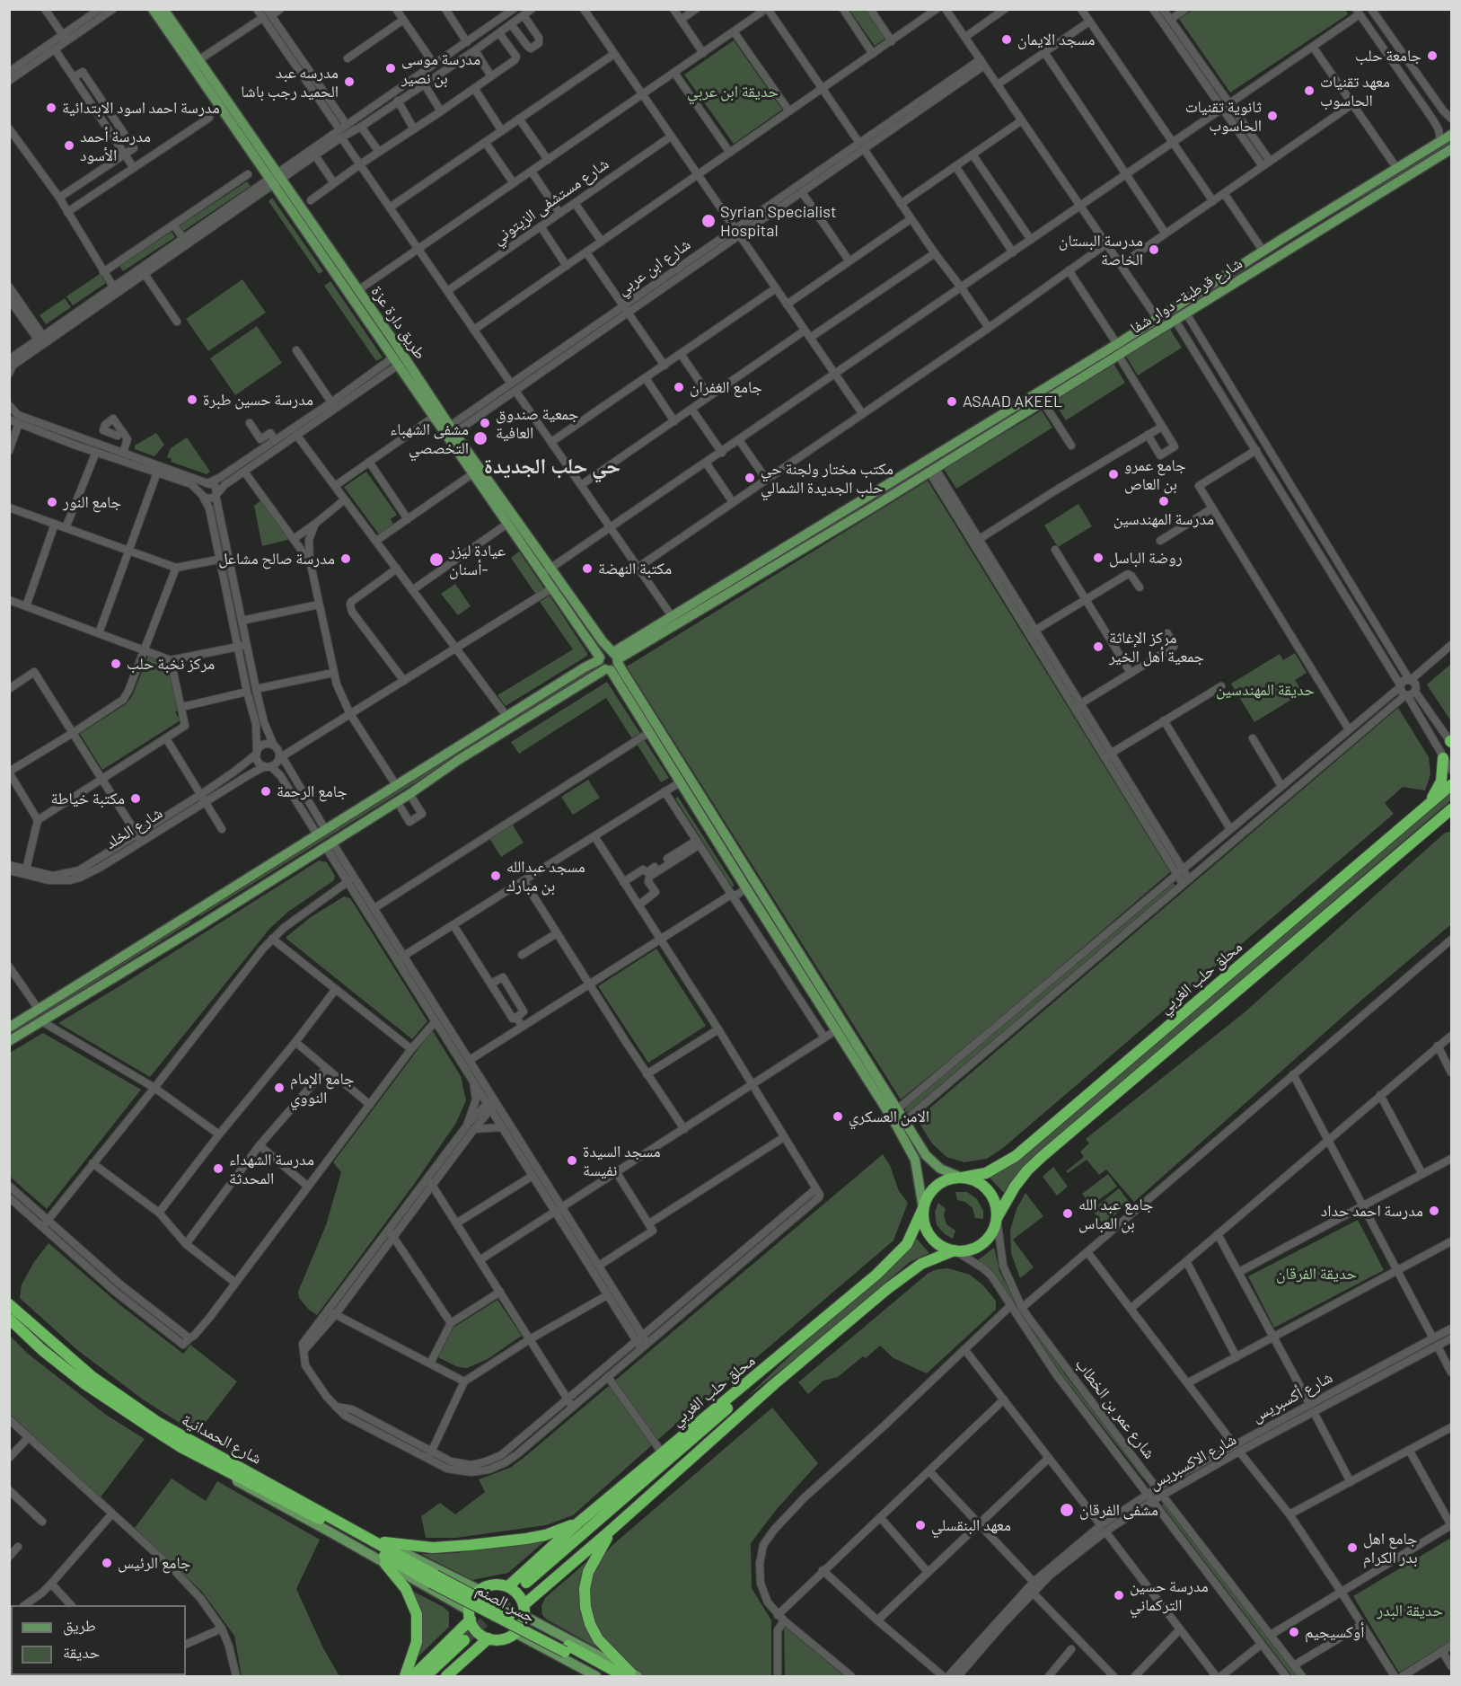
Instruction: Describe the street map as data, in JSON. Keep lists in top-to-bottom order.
{
  "streets": {
    "highway": ["محلق حلب الغربي", "شارع الحمدانية", "جسر الصنم"],
    "main road": ["شارع قرطبة- دوار شفا", "طريق دارة عزة"],
    "street": [
      "شارع مستشفى الزيتوني",
      "شارع ابن عربي",
      "شارع الخلد",
      "شارع أكسبريس",
      "شارع عمر بن الخطاب",
      "شارع الاكسبريس"
    ]
  },
  "crossings": [
    ["شارع ابن عربي", "طريق دارة عزة"],
    ["شارع قرطبة- دوار شفا", "طريق دارة عزة"],
    ["محلق حلب الغربي", "شارع عمر بن الخطاب"],
    ["شارع أكسبريس", "شارع عمر بن الخطاب"],
    ["شارع أكسبريس", "شارع الاكسبريس"],
    ["شارع عمر بن الخطاب", "شارع الاكسبريس"],
    ["شارع الحمدانية", "جسر الصنم"]
  ],
  "districts": ["حي حلب الجديدة"],
  "parks": [
    "حديقة ابن عربي",
    "حديقة المهندسين",
    "حديقة الفرقان",
    "حديقة البدر"
  ],
  "places": [
    "مسجد الايمان",
    "جامعة حلب",
    "مدرسة موسى بن نصير",
    "مدرسه عبد الحميد رجب باشا",
    "معهد تقنيات الحاسوب",
    "مدرسة احمد اسود الابتدائية",
    "ثانوية تقنيات الحاسوب",
    "مدرسة أحمد الأسود",
    "Syrian Specialist Hospital",
    "مدرسة البستان الخاصة",
    "جامع الغفران",
    "مدرسة حسين طبرة",
    "ASAAD AKEEL",
    "جمعية صندوق العافية",
    "مشفى الشهباء التخصصي",
    "جامع عمرو بن العاص",
    "مكتب مختار ولجنة حي حلب الجديدة الشمالي",
    "مدرسة المهندسين",
    "جامع النور",
    "روضة الباسل",
    "مدرسة صالح مشاعل",
    "عيادة ليزر أسنان-",
    "مكتبة النهضة",
    "مركز الإغاثة جمعية أهل الخير",
    "مركز نخبة حلب",
    "جامع الرحمة",
    "مكتبة خياطة",
    "مسجد عبدالله بن مبارك",
    "جامع الإمام النووي",
    "الامن العسكري",
    "مسجد السيدة نفيسة",
    "مدرسة الشهداء المحدثة",
    "مدرسة احمد حداد",
    "جامع عبد الله بن العباس",
    "مشفى الفرقان",
    "معهد البنقسلي",
    "جامع اهل بدر الكرام",
    "جامع الرئيس",
    "مدرسة حسين التركماني",
    "أوكسيجيم"
  ],
  "legend": ["طريق", "حديقة"]
}
